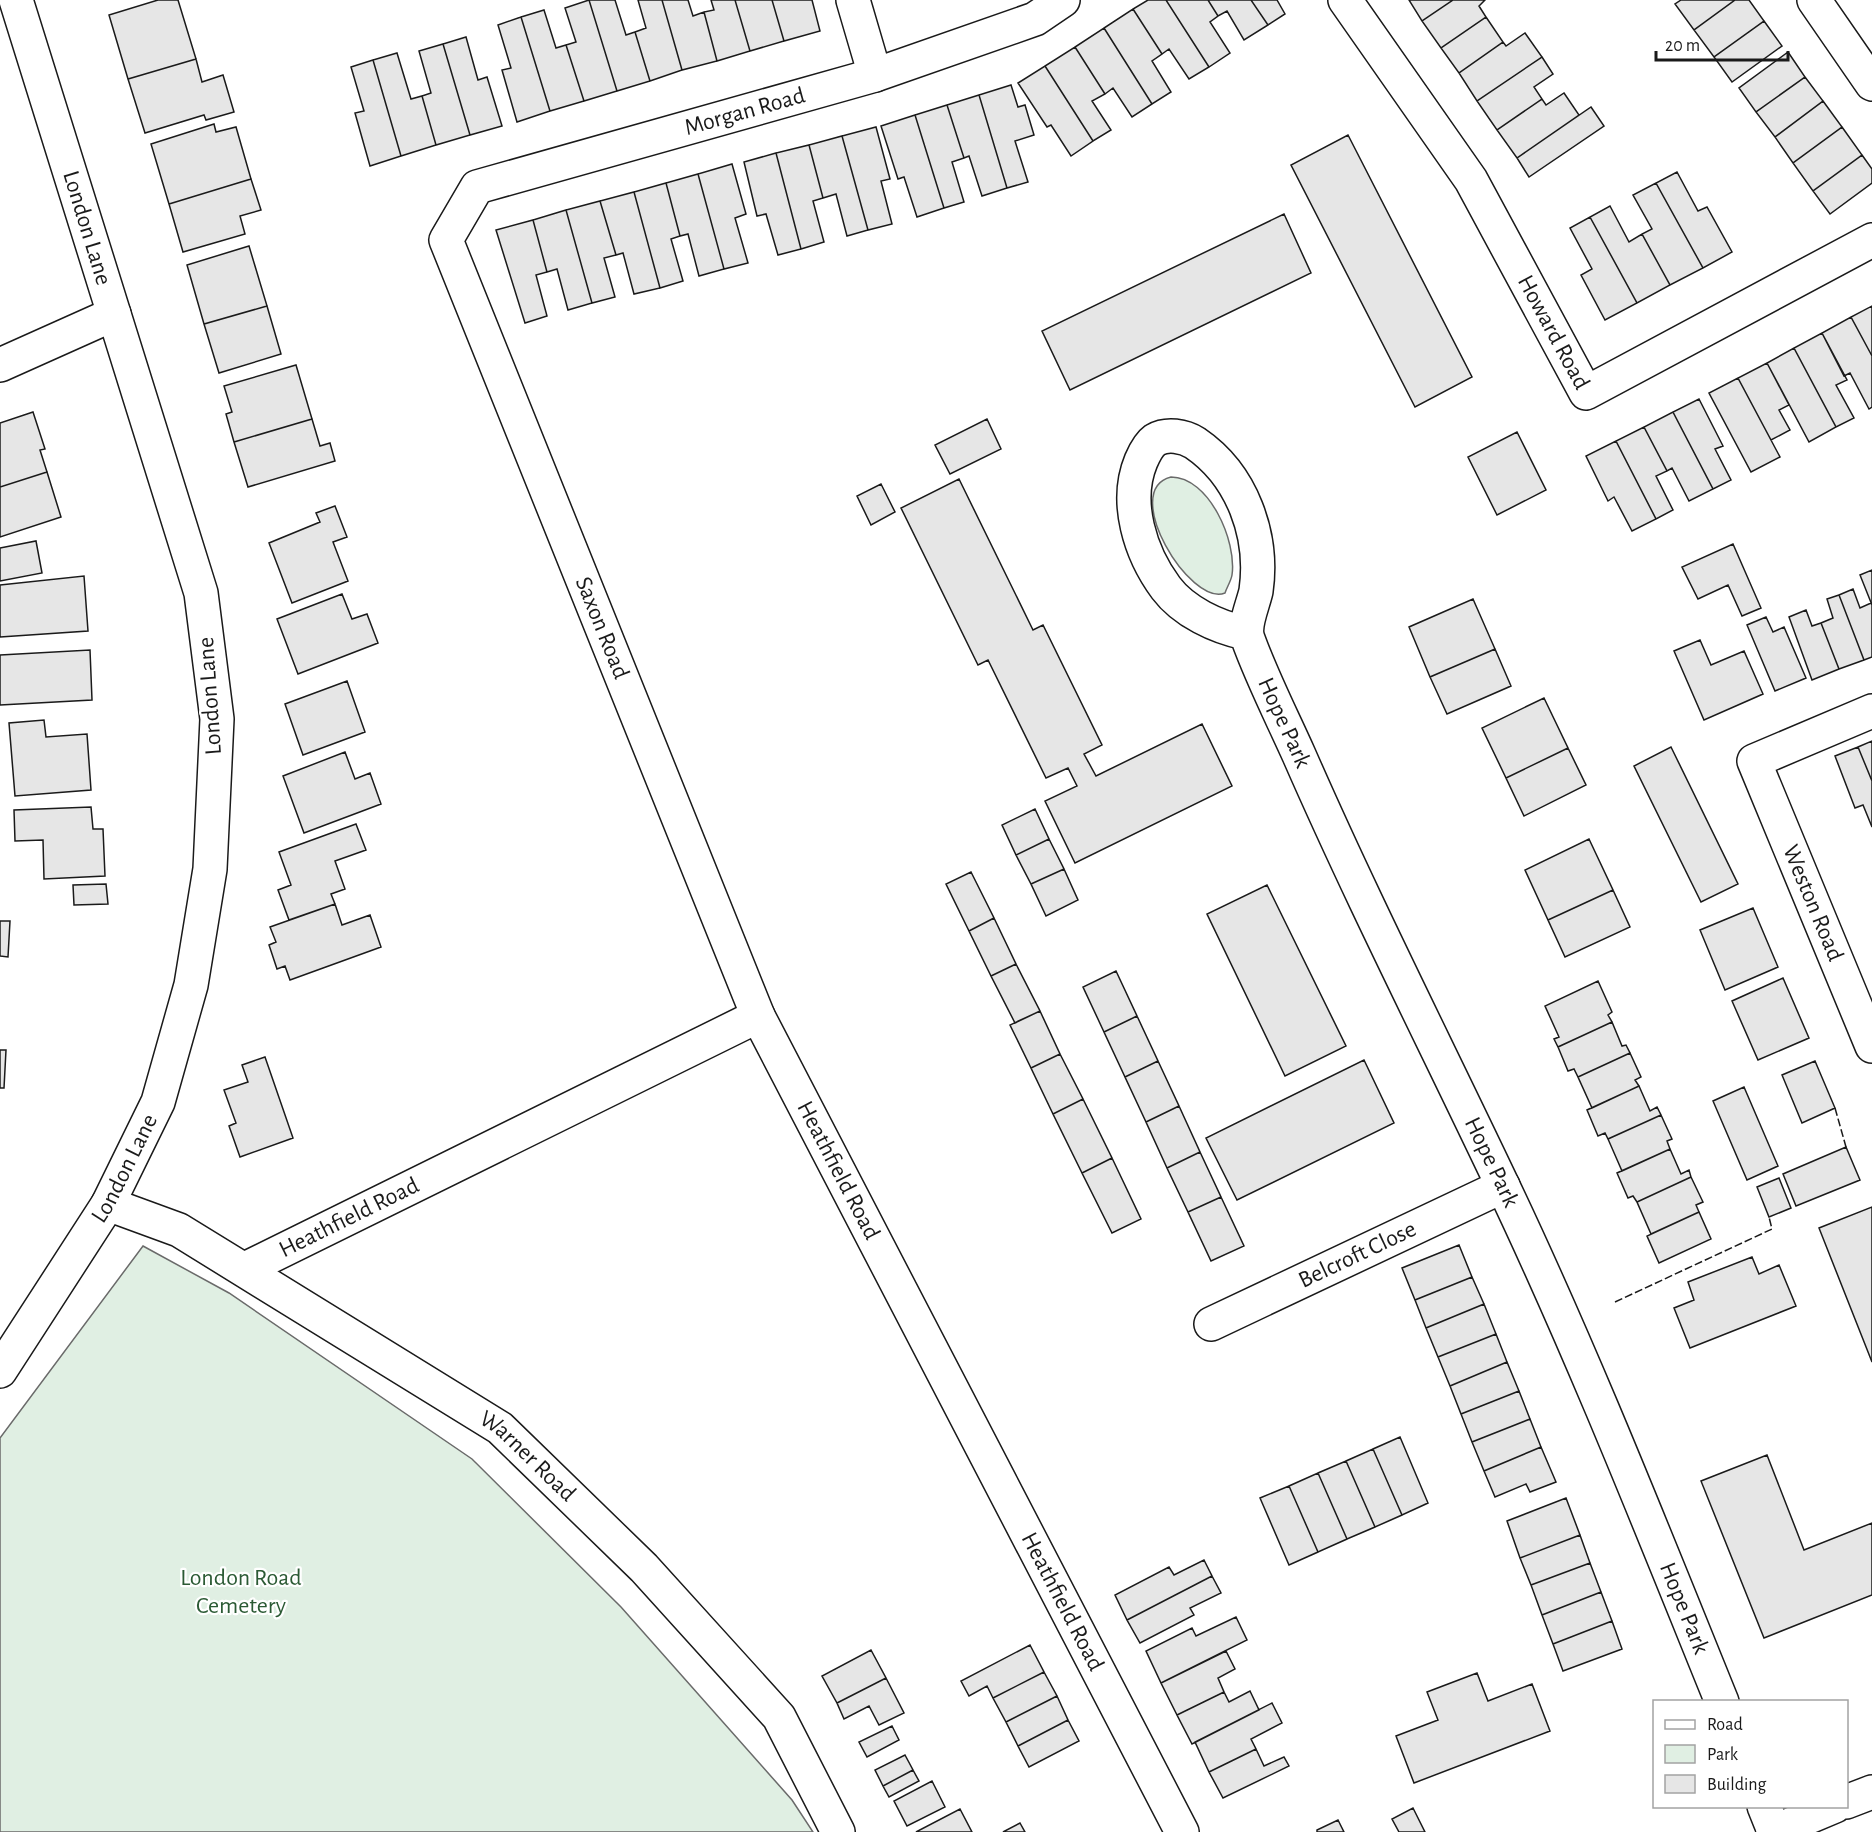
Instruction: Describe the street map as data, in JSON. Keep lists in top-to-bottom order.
{
  "streets": {
    "street": [
      "Morgan Road",
      "London Lane",
      "Howard Road",
      "Saxon Road",
      "Hope Park",
      "Weston Road",
      "Heathfield Road",
      "Belcroft Close",
      "Warner Road"
    ]
  },
  "crossings": [
    ["Morgan Road", "Saxon Road"],
    ["London Lane", "Warner Road"],
    ["Saxon Road", "Heathfield Road"],
    ["Hope Park", "Belcroft Close"],
    ["Heathfield Road", "Warner Road"]
  ],
  "parks": ["London Road Cemetery"],
  "legend": ["Road", "Park", "Building"],
  "scale_bar": "20 m"
}
